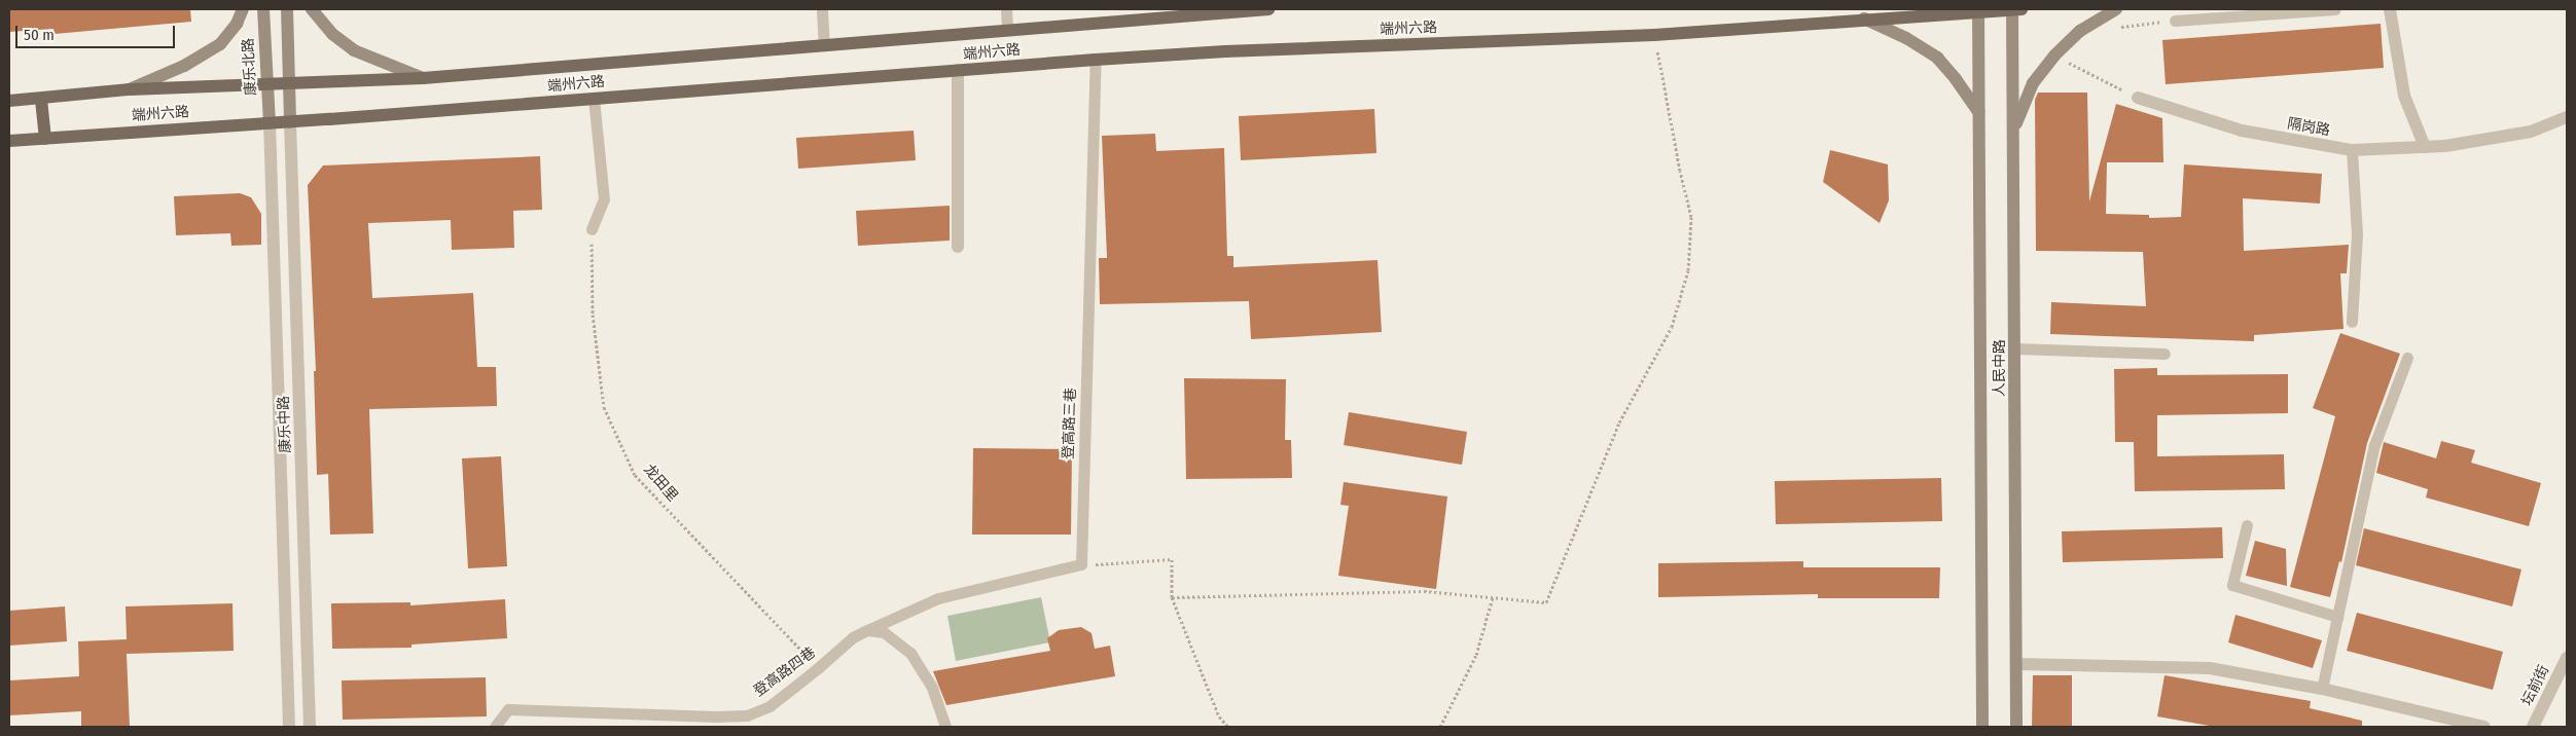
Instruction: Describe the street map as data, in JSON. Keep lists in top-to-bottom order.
{
  "streets": {
    "main road": ["端州六路", "康乐北路", "人民中路"],
    "street": ["隔岗路", "康乐中路", "坛前街"],
    "lane": ["登高路三巷", "登高路四巷"],
    "path": ["龙田里"]
  },
  "crossings": [
    ["端州六路", "康乐北路"],
    ["端州六路", "人民中路"],
    ["端州六路", "登高路三巷"],
    ["端州六路", "康乐中路"],
    ["康乐北路", "康乐中路"],
    ["龙田里", "登高路四巷"]
  ],
  "scale_bar": "50 m"
}
